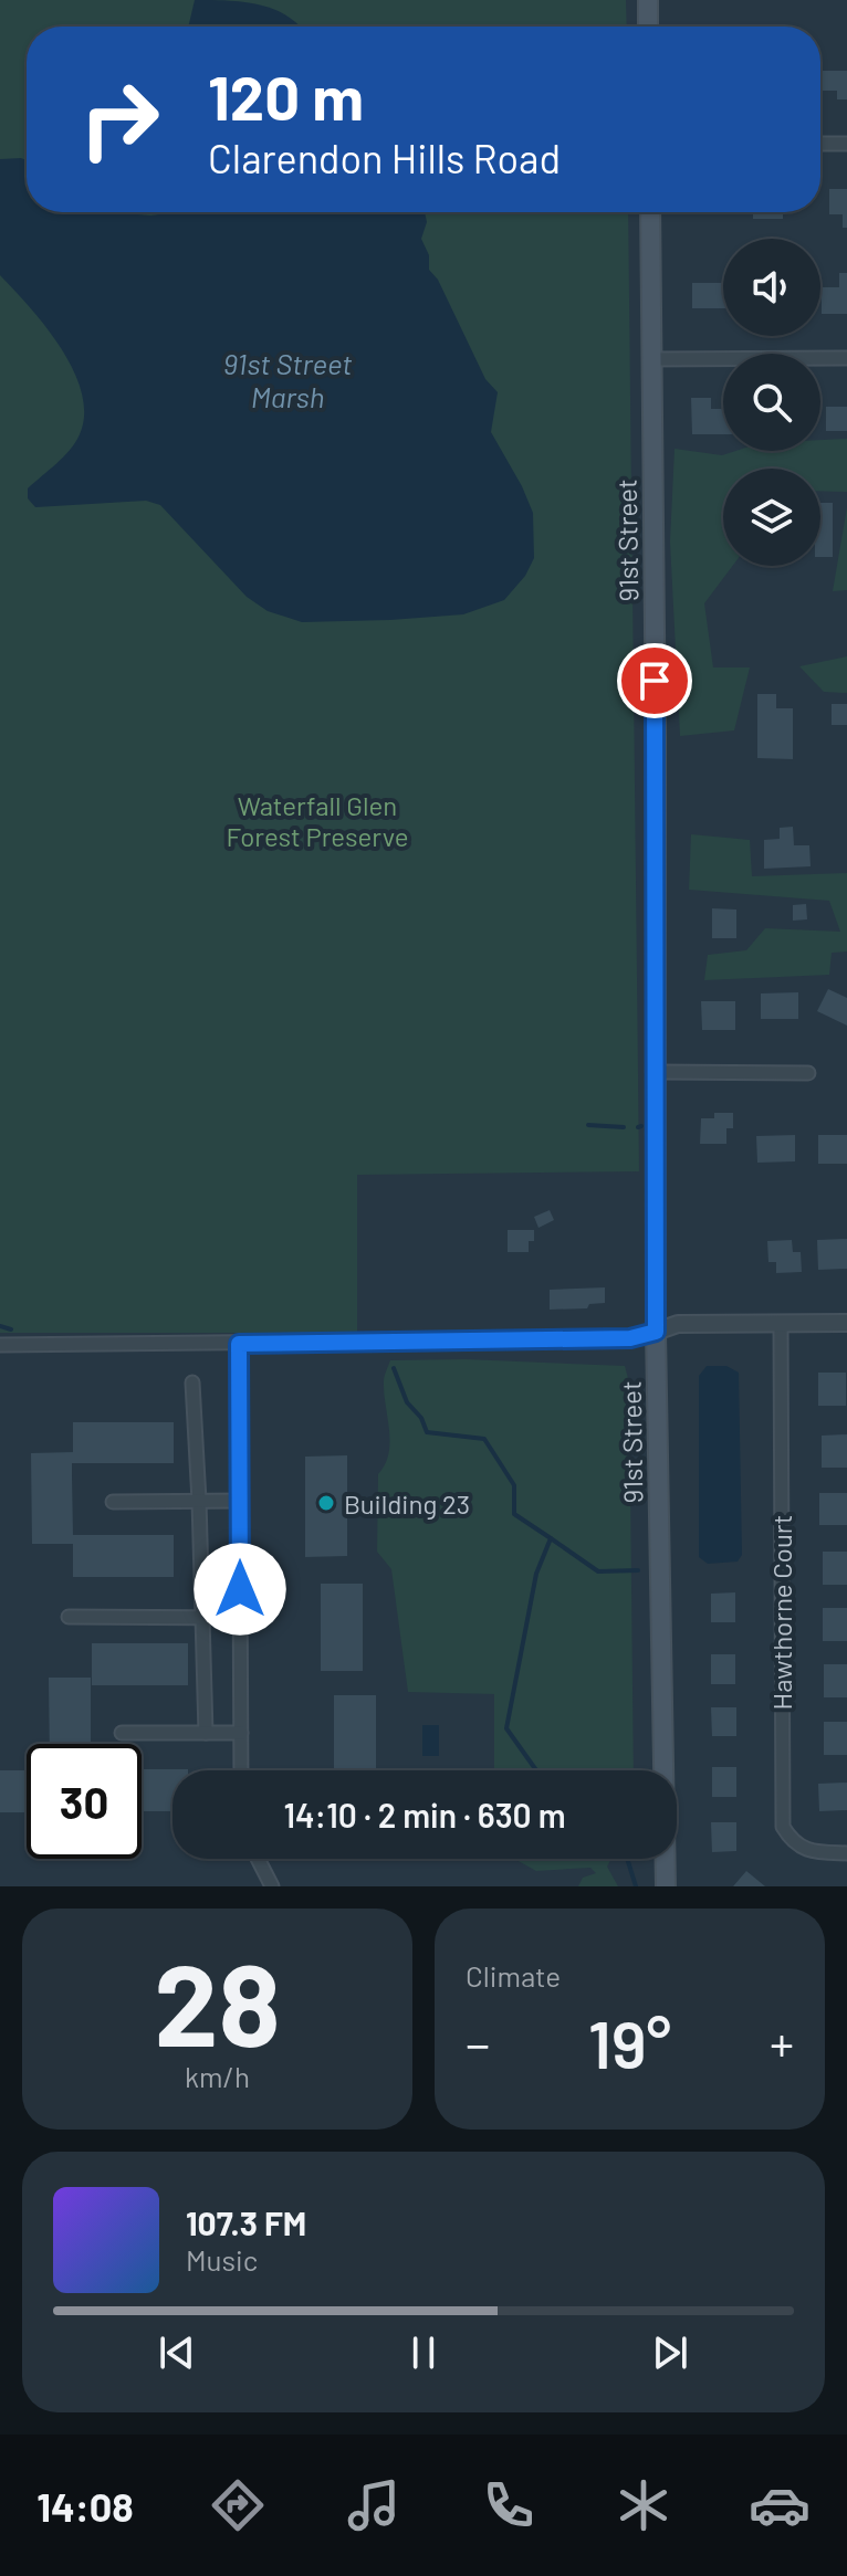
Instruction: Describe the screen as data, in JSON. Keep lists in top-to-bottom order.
{
  "streets": {
    "main road": ["91st Street"],
    "street": ["Hawthorne Court"]
  },
  "water": ["91st Street Marsh"],
  "parks": ["Waterfall Glen Forest Preserve"],
  "places": ["Building 23"],
  "page": {
    "turn": ["120 m", "Clarendon Hills Road"],
    "limit": "30",
    "trip": "14:10 · 2 min · 630 m",
    "tile": [
      ["28", "km/h"],
      "Climate"
    ],
    "heat": ["−", "19°", "+"],
    "song": ["107.3 FM", "Music"],
    "tabs": "14:08"
  }
}
